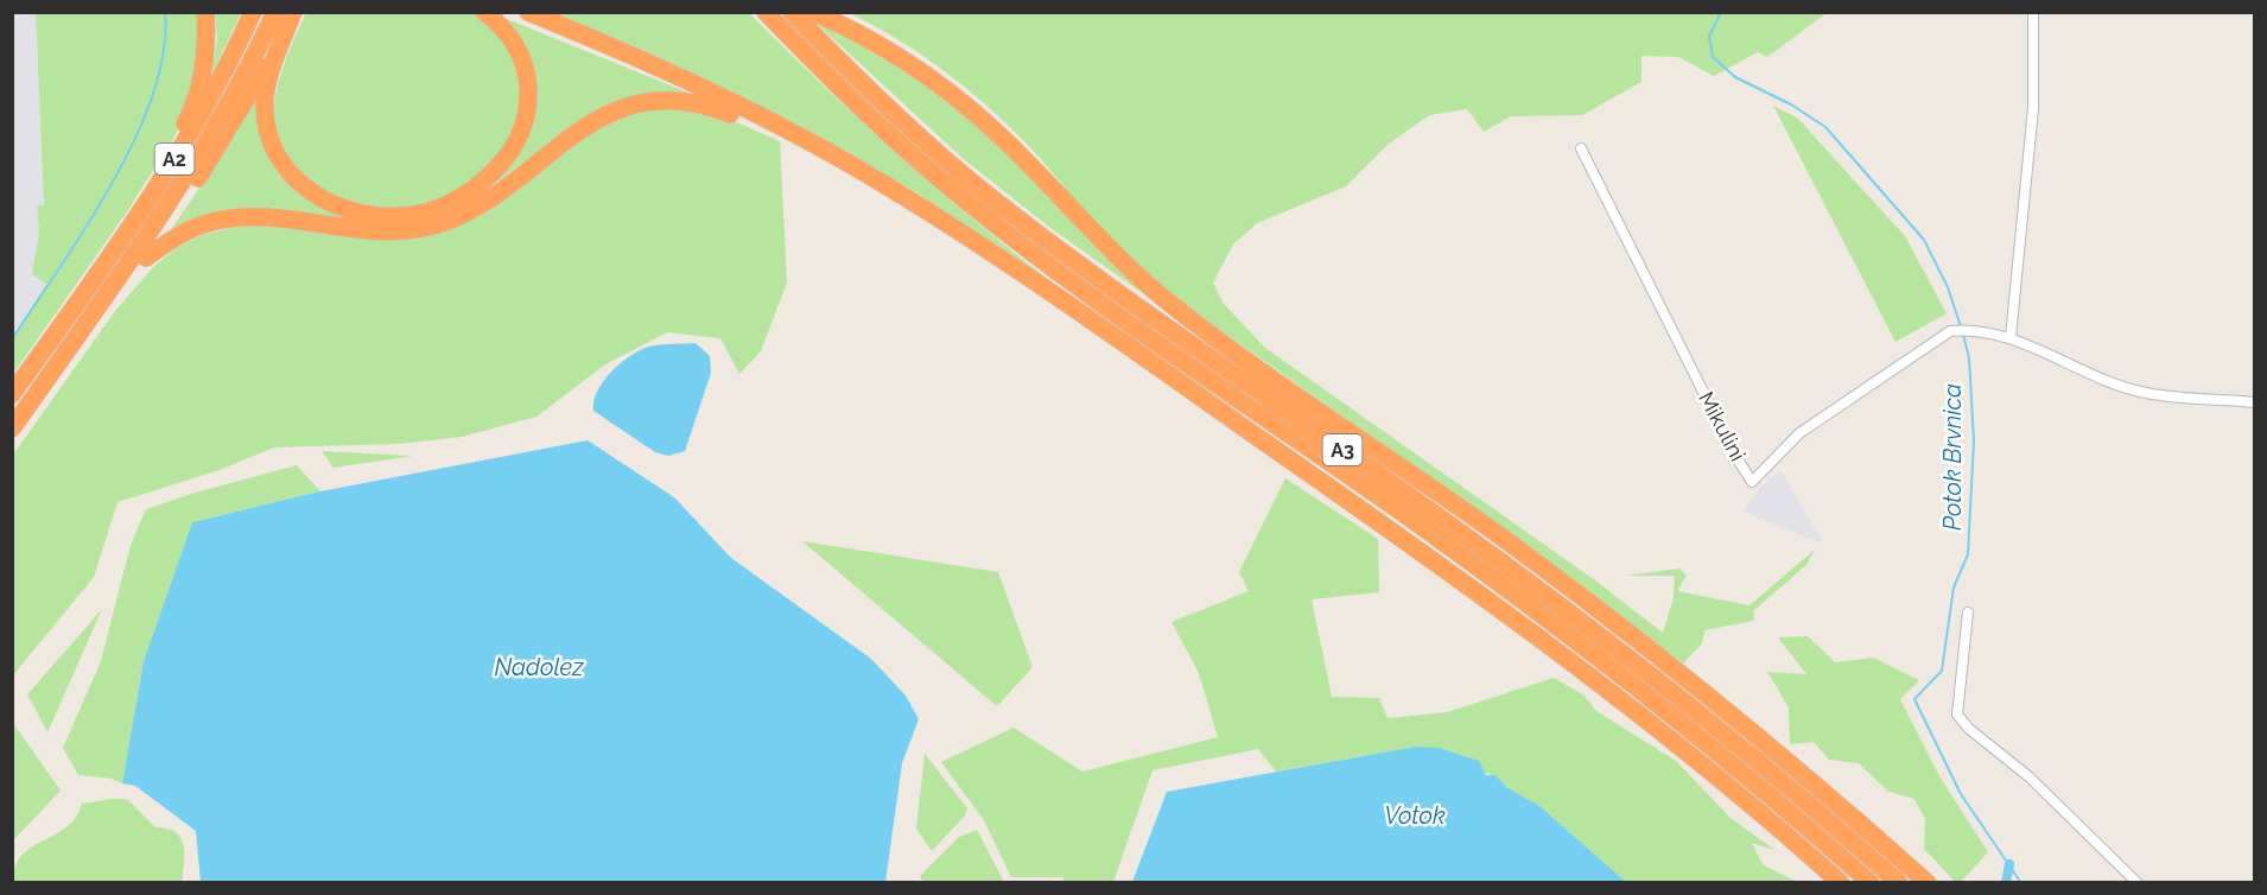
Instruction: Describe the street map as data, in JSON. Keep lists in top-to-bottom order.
{
  "streets": {
    "highway": ["A2", "A3"],
    "street": ["Mikulini"]
  },
  "water": ["Potok Brvnica", "Nadolez", "Votok"]
}
